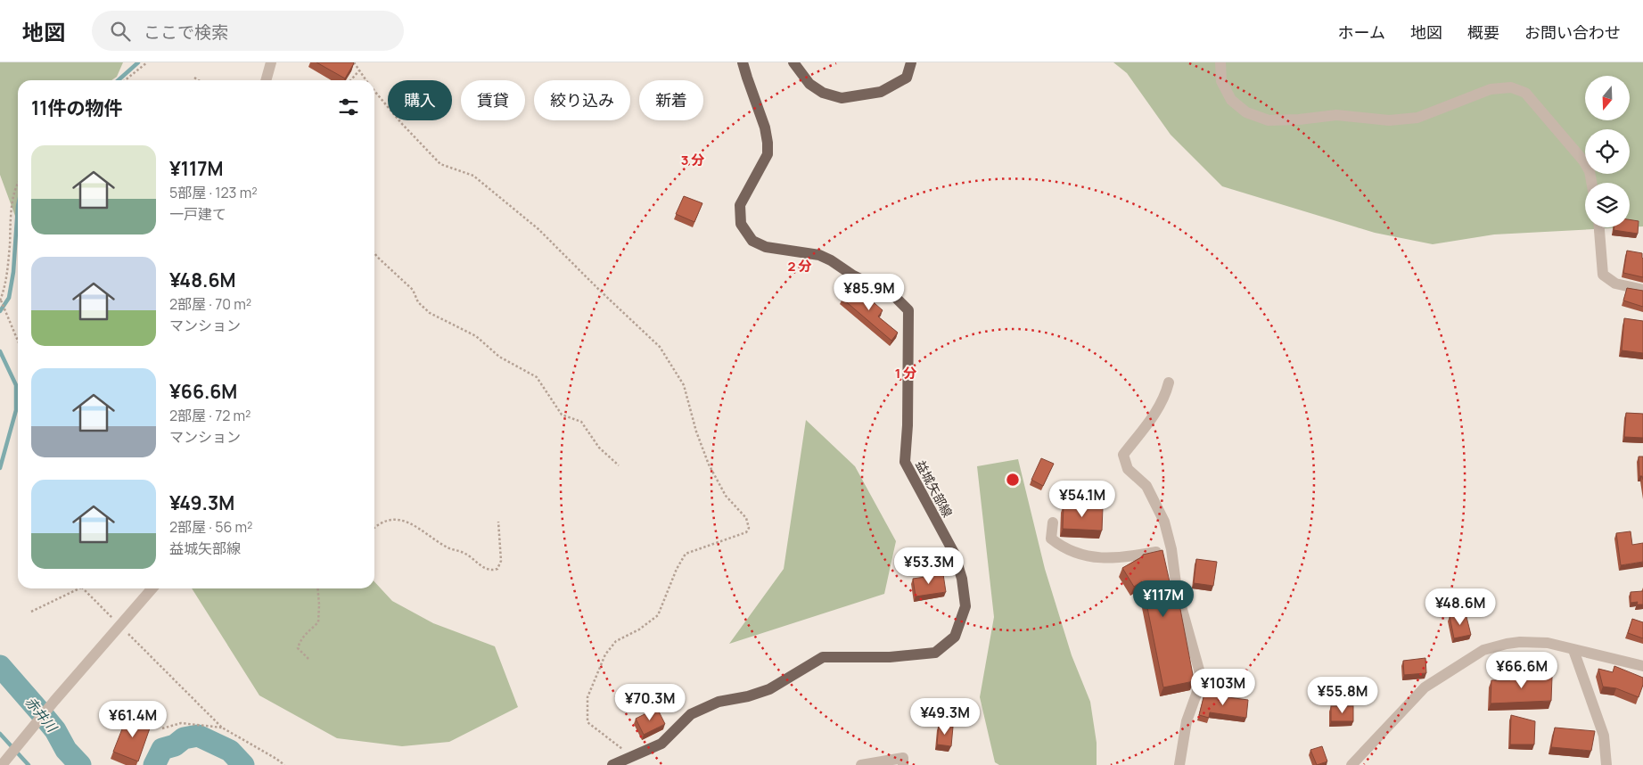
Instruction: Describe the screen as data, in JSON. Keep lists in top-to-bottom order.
{
  "streets": {
    "main road": ["益城矢部線"]
  },
  "water": ["赤井川"],
  "north": "bottom",
  "page": {
    "header": "地図",
    "search": "ここで検索",
    "nav": [
      "ホーム",
      "地図",
      "概要",
      "お問い合わせ"
    ],
    "chip": [
      "購入",
      "賃貸",
      "絞り込み",
      "新着"
    ],
    "heading": "11件の物件",
    "list": [
      {
        "name": "¥117M",
        "note": "5部屋 · 123 m² · 一戸建て"
      },
      {
        "name": "¥48.6M",
        "note": "2部屋 · 70 m² · マンション"
      },
      {
        "name": "¥66.6M",
        "note": "2部屋 · 72 m² · マンション"
      },
      {
        "name": "¥49.3M",
        "note": "2部屋 · 56 m² · 益城矢部線"
      }
    ],
    "price": [
      "¥85.9M",
      "¥54.1M",
      "¥53.3M",
      "¥117M",
      "¥48.6M",
      "¥66.6M",
      "¥103M",
      "¥55.8M",
      "¥70.3M",
      "¥49.3M",
      "¥61.4M"
    ]
  },
  "rings": ["3 分", "2 分", "1 分"]
}
